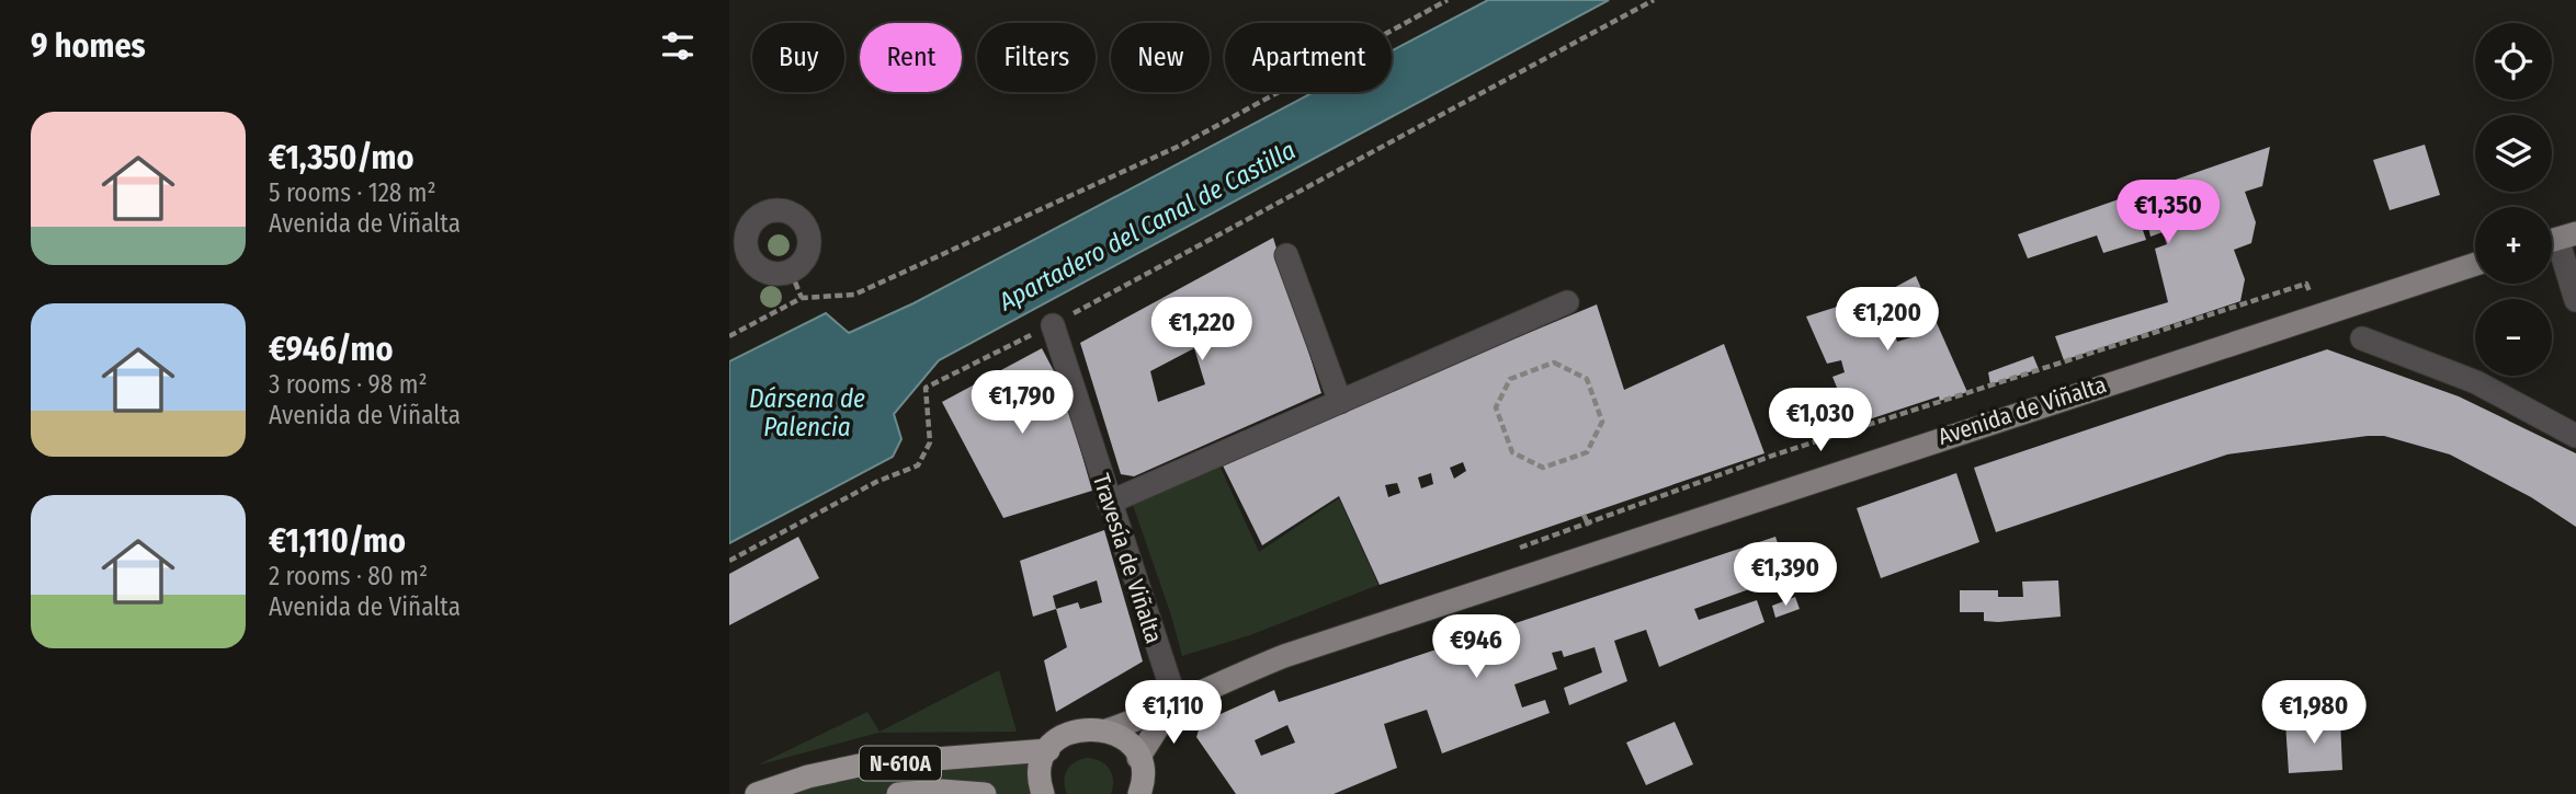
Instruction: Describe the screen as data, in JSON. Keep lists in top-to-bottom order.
{
  "streets": {
    "highway": ["N-610A"],
    "main road": ["Avenida de Viñalta"],
    "street": ["Travesía de Viñalta"]
  },
  "crossings": [
    ["Avenida de Viñalta", "Travesía de Viñalta"],
    ["Avenida de Viñalta", "N-610A"]
  ],
  "water": ["Apartadero del Canal de Castilla", "Dársena de Palencia"],
  "page": {
    "heading": "9 homes",
    "map_buttons": ["+", "−"],
    "chip": [
      "Buy",
      "Rent",
      "Filters",
      "New",
      "Apartment"
    ],
    "list": [
      {
        "name": "€1,350/mo",
        "note": "5 rooms · 128 m² · Avenida de Viñalta"
      },
      {
        "name": "€946/mo",
        "note": "3 rooms · 98 m² · Avenida de Viñalta"
      },
      {
        "name": "€1,110/mo",
        "note": "2 rooms · 80 m² · Avenida de Viñalta"
      }
    ],
    "price": [
      "€1,350",
      "€1,200",
      "€1,220",
      "€1,790",
      "€1,030",
      "€1,390",
      "€946",
      "€1,110",
      "€1,980"
    ]
  }
}
